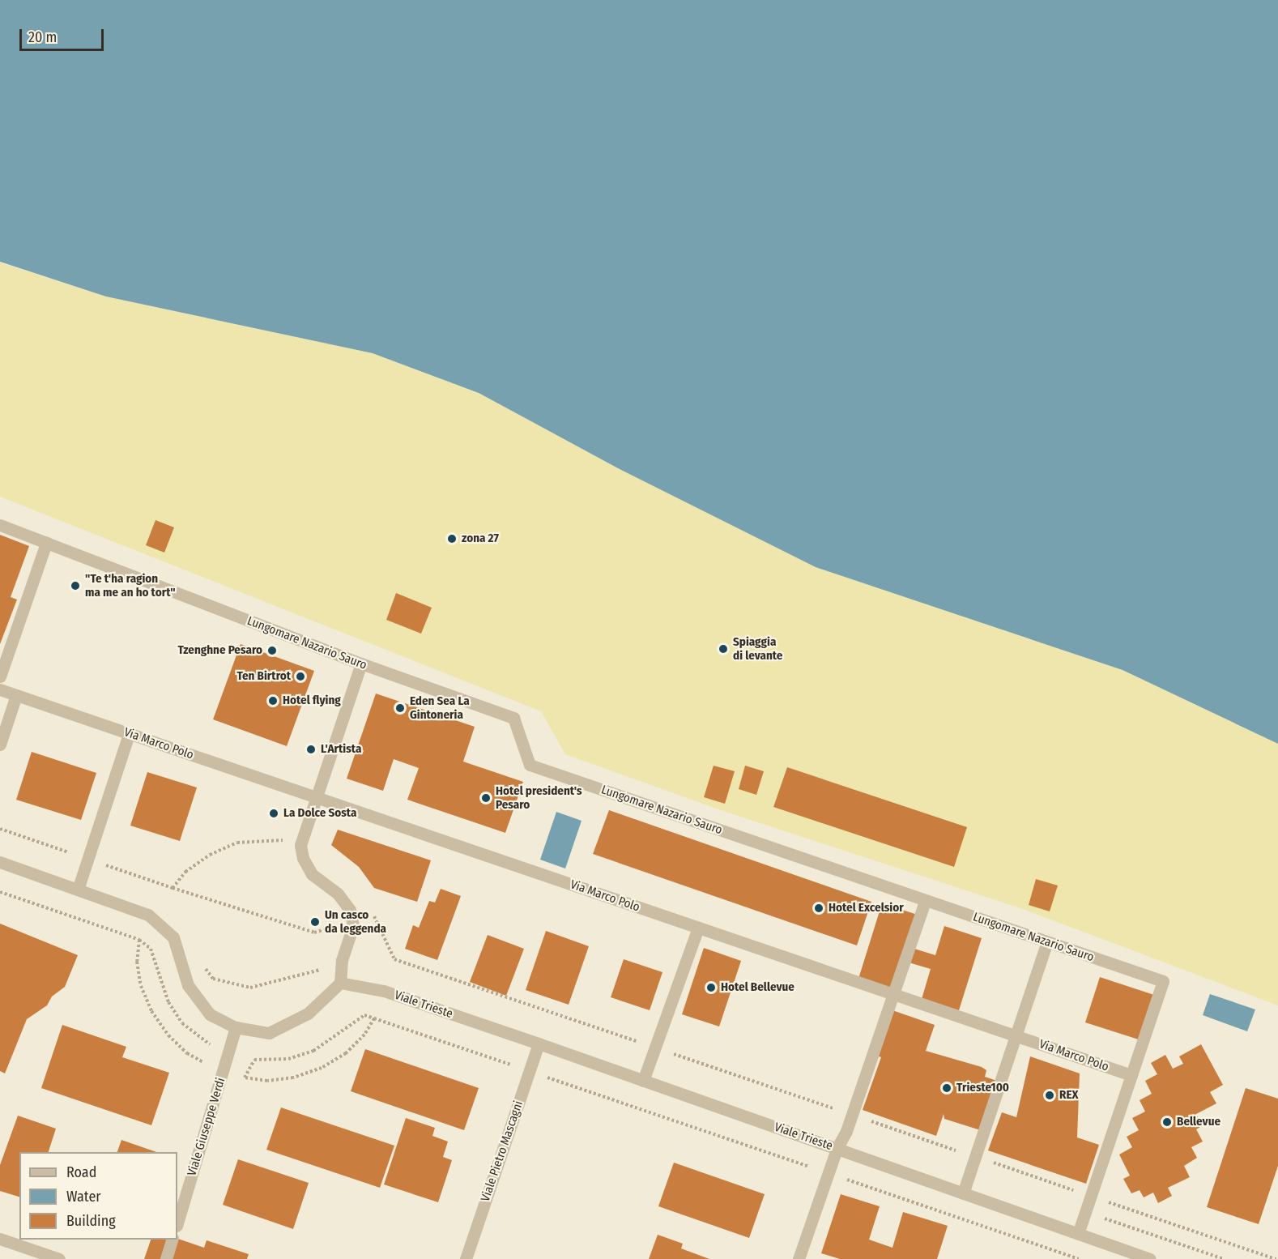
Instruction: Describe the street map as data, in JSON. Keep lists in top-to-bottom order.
{
  "streets": {
    "street": [
      "Lungomare Nazario Sauro",
      "Via Marco Polo",
      "Viale Trieste",
      "Viale Giuseppe Verdi",
      "Viale Pietro Mascagni"
    ]
  },
  "crossings": [
    ["Lungomare Nazario Sauro", "Via Marco Polo"],
    ["Viale Trieste", "Viale Pietro Mascagni"]
  ],
  "places": [
    "zona 27",
    "\"Te t'ha ragion ma me an ho tort\"",
    "Spiaggia di levante",
    "Tzenghne Pesaro",
    "Ten Birtrot",
    "Hotel flying",
    "Eden Sea La Gintoneria",
    "L'Artista",
    "Hotel president's Pesaro",
    "La Dolce Sosta",
    "Hotel Excelsior",
    "Un casco da leggenda",
    "Hotel Bellevue",
    "Trieste100",
    "REX",
    "Bellevue"
  ],
  "legend": ["Road", "Water", "Building"],
  "scale_bar": "20 m"
}
